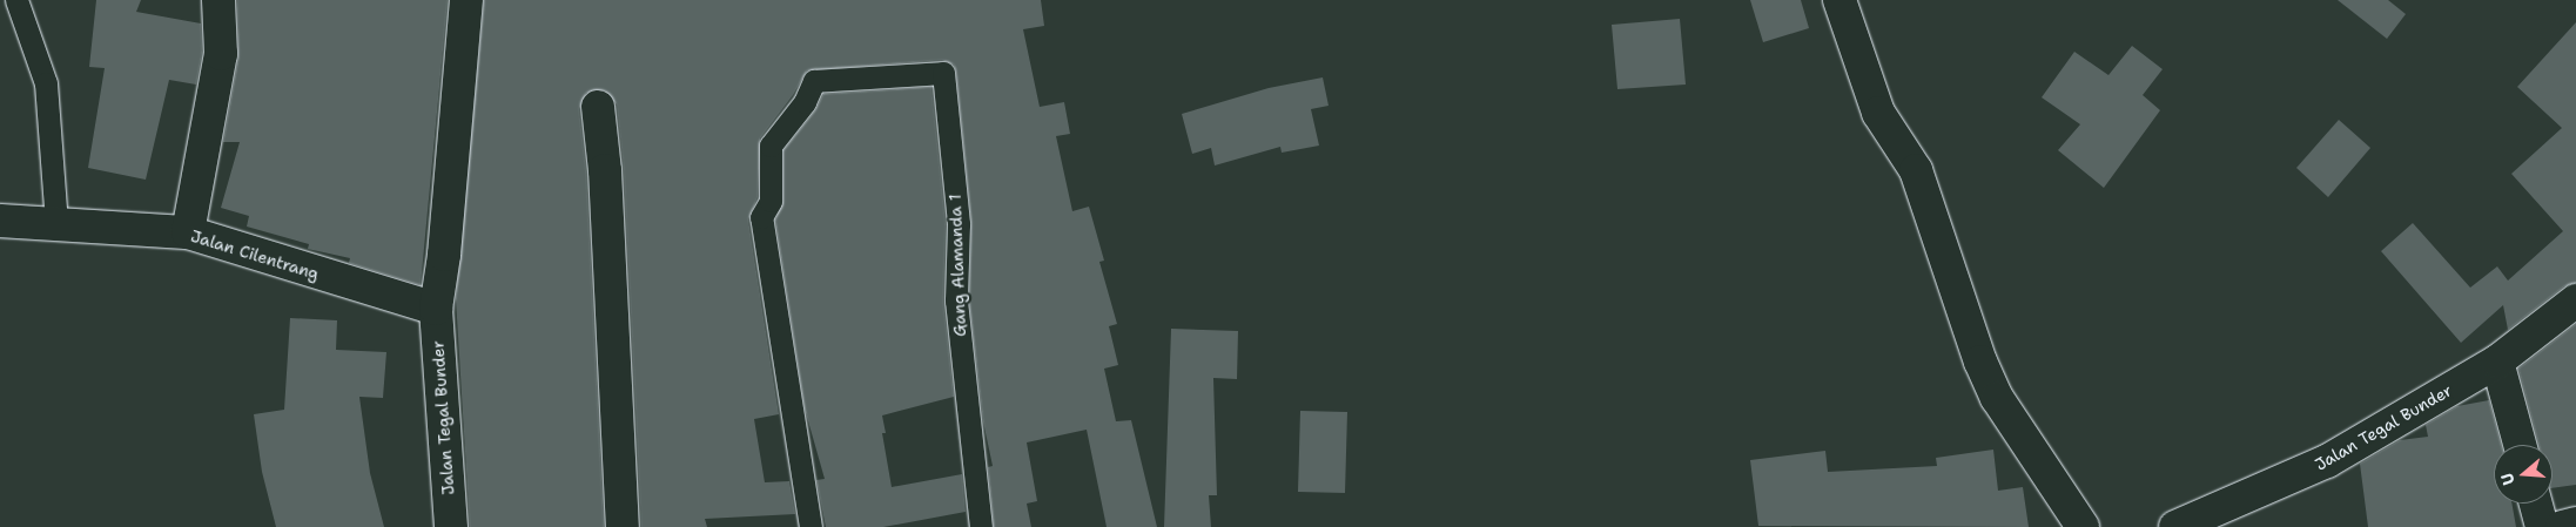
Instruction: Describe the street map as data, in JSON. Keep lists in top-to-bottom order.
{
  "streets": {
    "street": ["Jalan Cilentrang", "Jalan Tegal Bunder"],
    "lane": ["Gang Alamanda 1"]
  },
  "crossings": [
    ["Jalan Cilentrang", "Jalan Tegal Bunder"]
  ],
  "north": "left"
}
